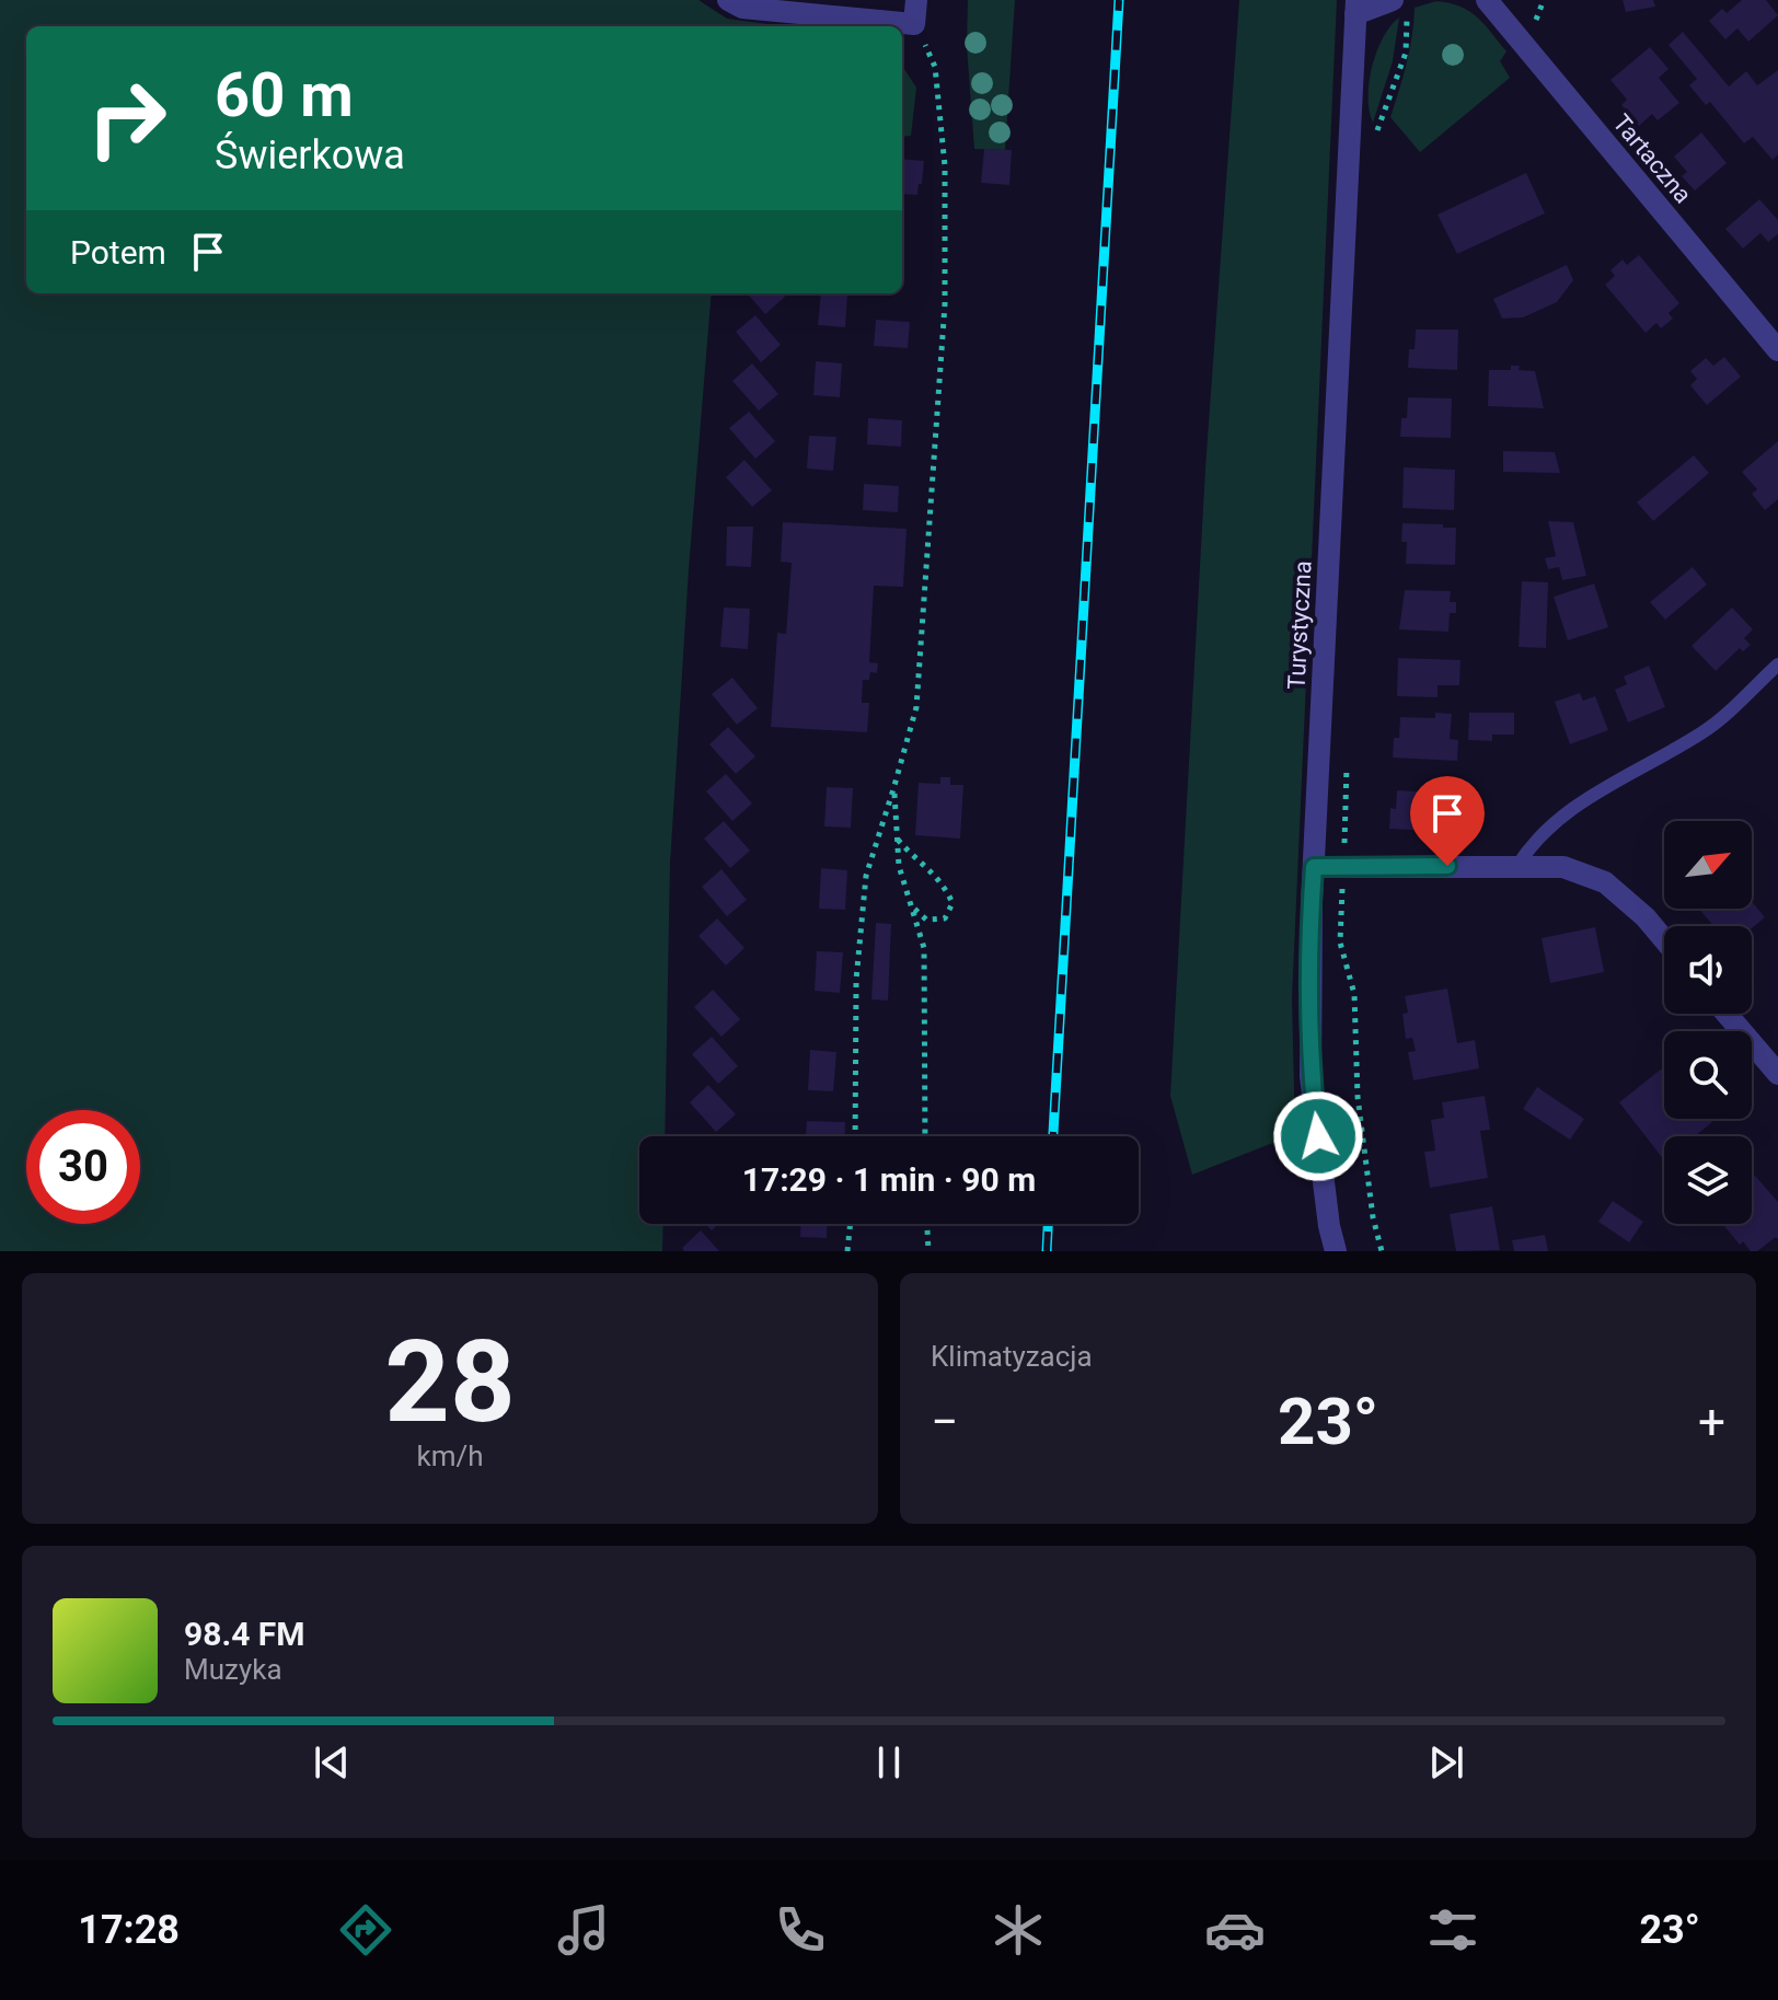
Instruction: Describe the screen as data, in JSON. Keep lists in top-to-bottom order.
{
  "streets": {
    "street": ["Tartaczna", "Turystyczna"]
  },
  "north": "top right",
  "page": {
    "turn": ["60 m", "Świerkowa"],
    "then": "Potem",
    "limit": "30",
    "trip": "17:29 · 1 min · 90 m",
    "tile": [
      ["28", "km/h"],
      "Klimatyzacja"
    ],
    "heat": ["−", "23°", "+"],
    "song": ["98.4 FM", "Muzyka"],
    "tabs": ["17:28", "23°"]
  }
}
